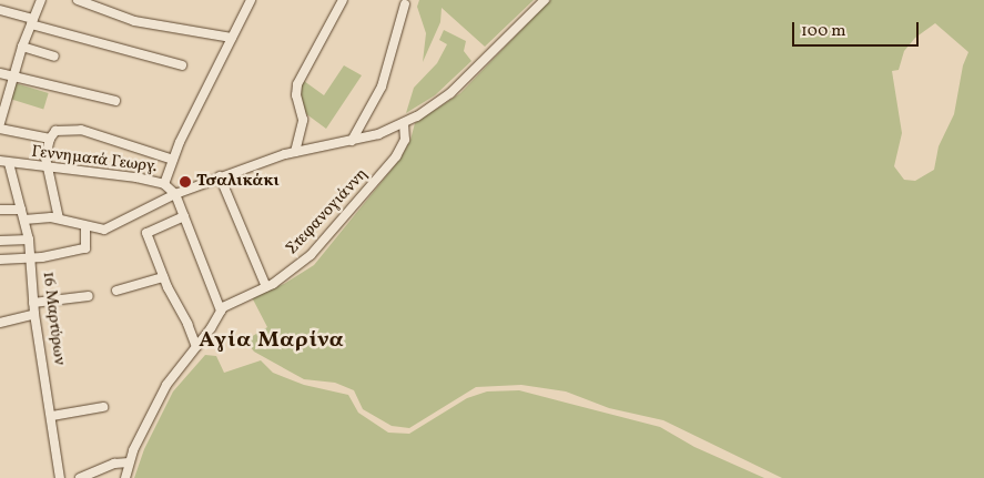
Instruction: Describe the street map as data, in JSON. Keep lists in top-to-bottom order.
{
  "streets": {
    "street": ["Γεννηματά Γεωργ.", "Στεφανογιάννη", "16 Μαρτύρων"]
  },
  "crossings": [
    ["Γεννηματά Γεωργ.", "16 Μαρτύρων"]
  ],
  "districts": ["Αγία Μαρίνα"],
  "places": ["Τσαλικάκι"],
  "scale_bar": "100 m"
}
